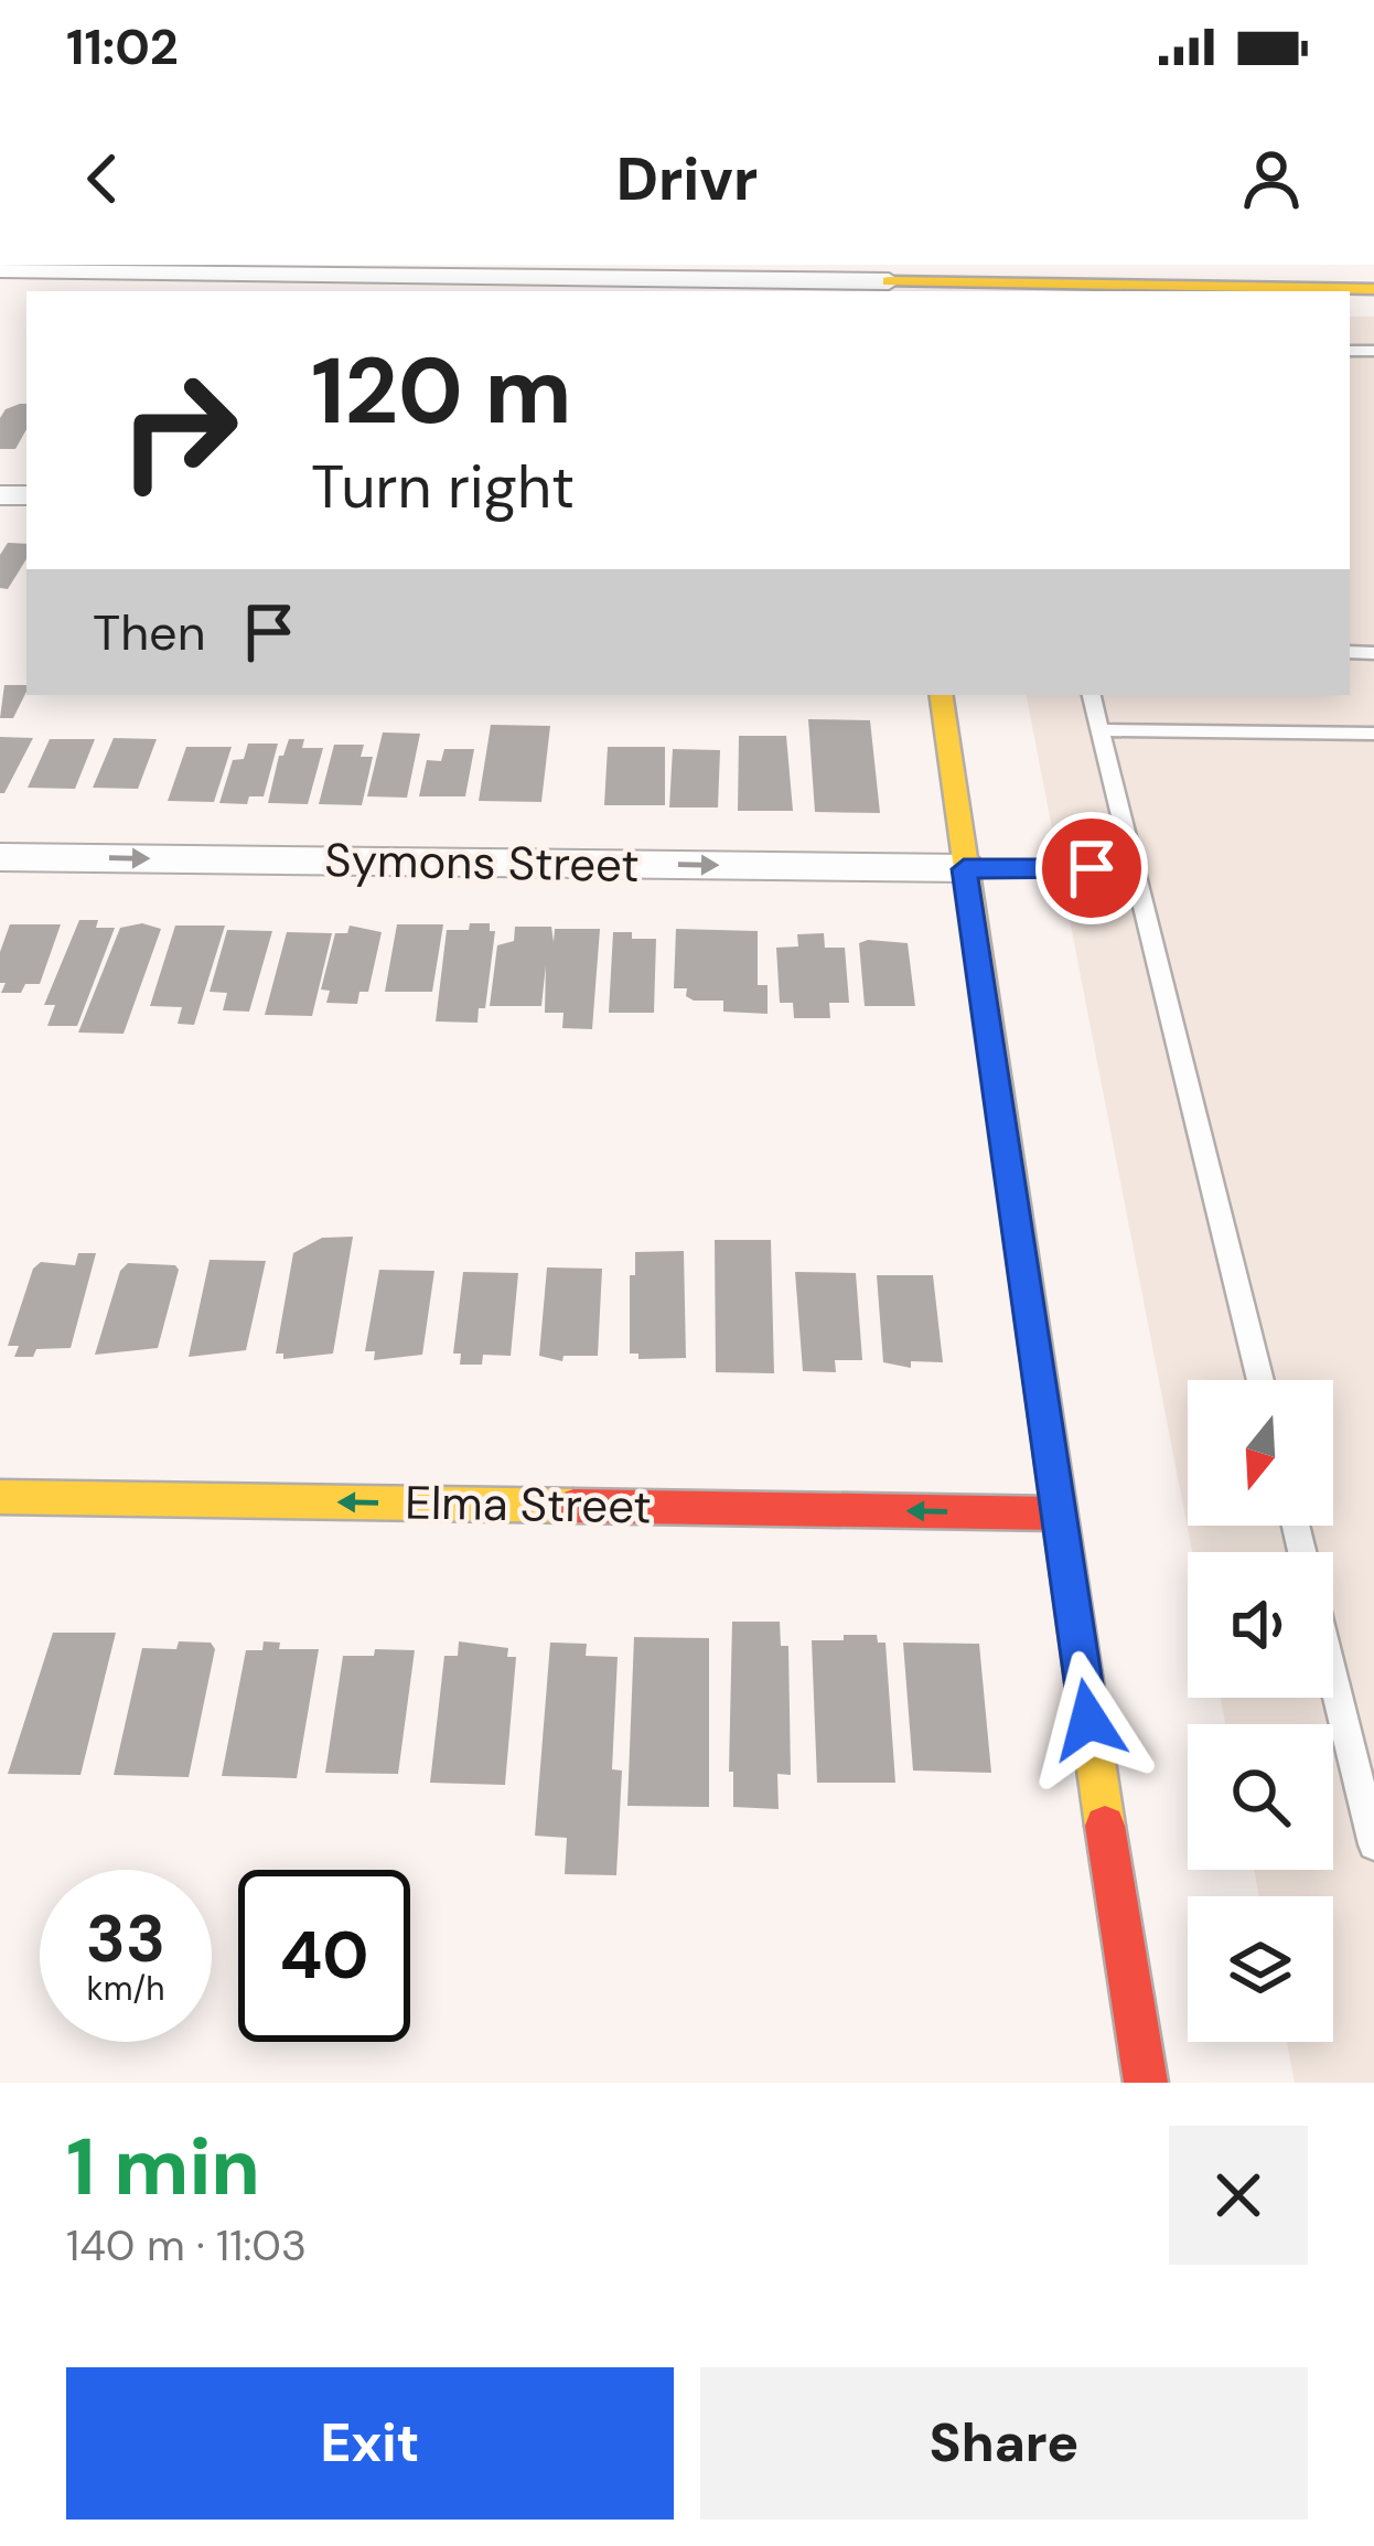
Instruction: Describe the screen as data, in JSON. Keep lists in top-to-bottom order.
{
  "streets": {
    "street": ["Symons Street", "Elma Street"]
  },
  "one_way": ["Symons Street", "Elma Street"],
  "north": "bottom",
  "page": {
    "status": "11:02",
    "header": "Drivr",
    "turn": ["120 m", "Turn right"],
    "then": "Then",
    "speed": "33 km/h",
    "limit": "40",
    "heading": ["1 min", "140 m · 11:03"],
    "buttons": ["Exit", "Share"]
  }
}
